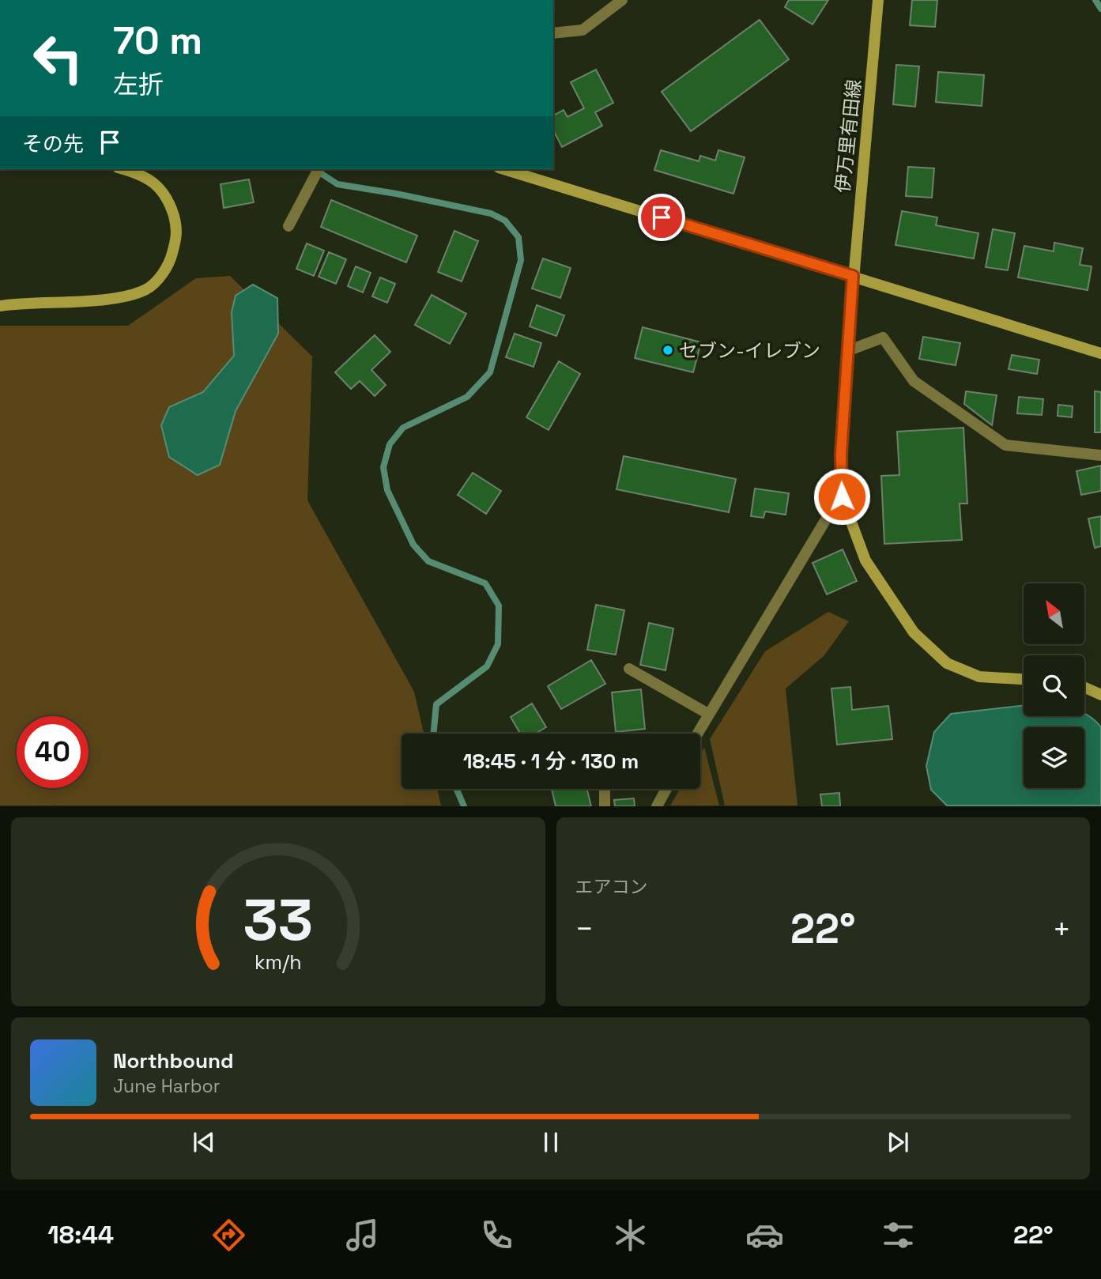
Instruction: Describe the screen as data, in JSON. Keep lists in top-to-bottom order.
{
  "streets": {
    "street": ["伊万里有田線"]
  },
  "places": ["セブン-イレブン"],
  "north": "top left",
  "page": {
    "turn": ["70 m", "左折"],
    "then": "その先",
    "limit": "40",
    "trip": "18:45 · 1 分 · 130 m",
    "tile": "エアコン",
    "heat": ["−", "22°", "+"],
    "song": ["Northbound", "June Harbor"],
    "tabs": ["18:44", "22°"],
    "gauge": ["33", "km/h"]
  }
}
